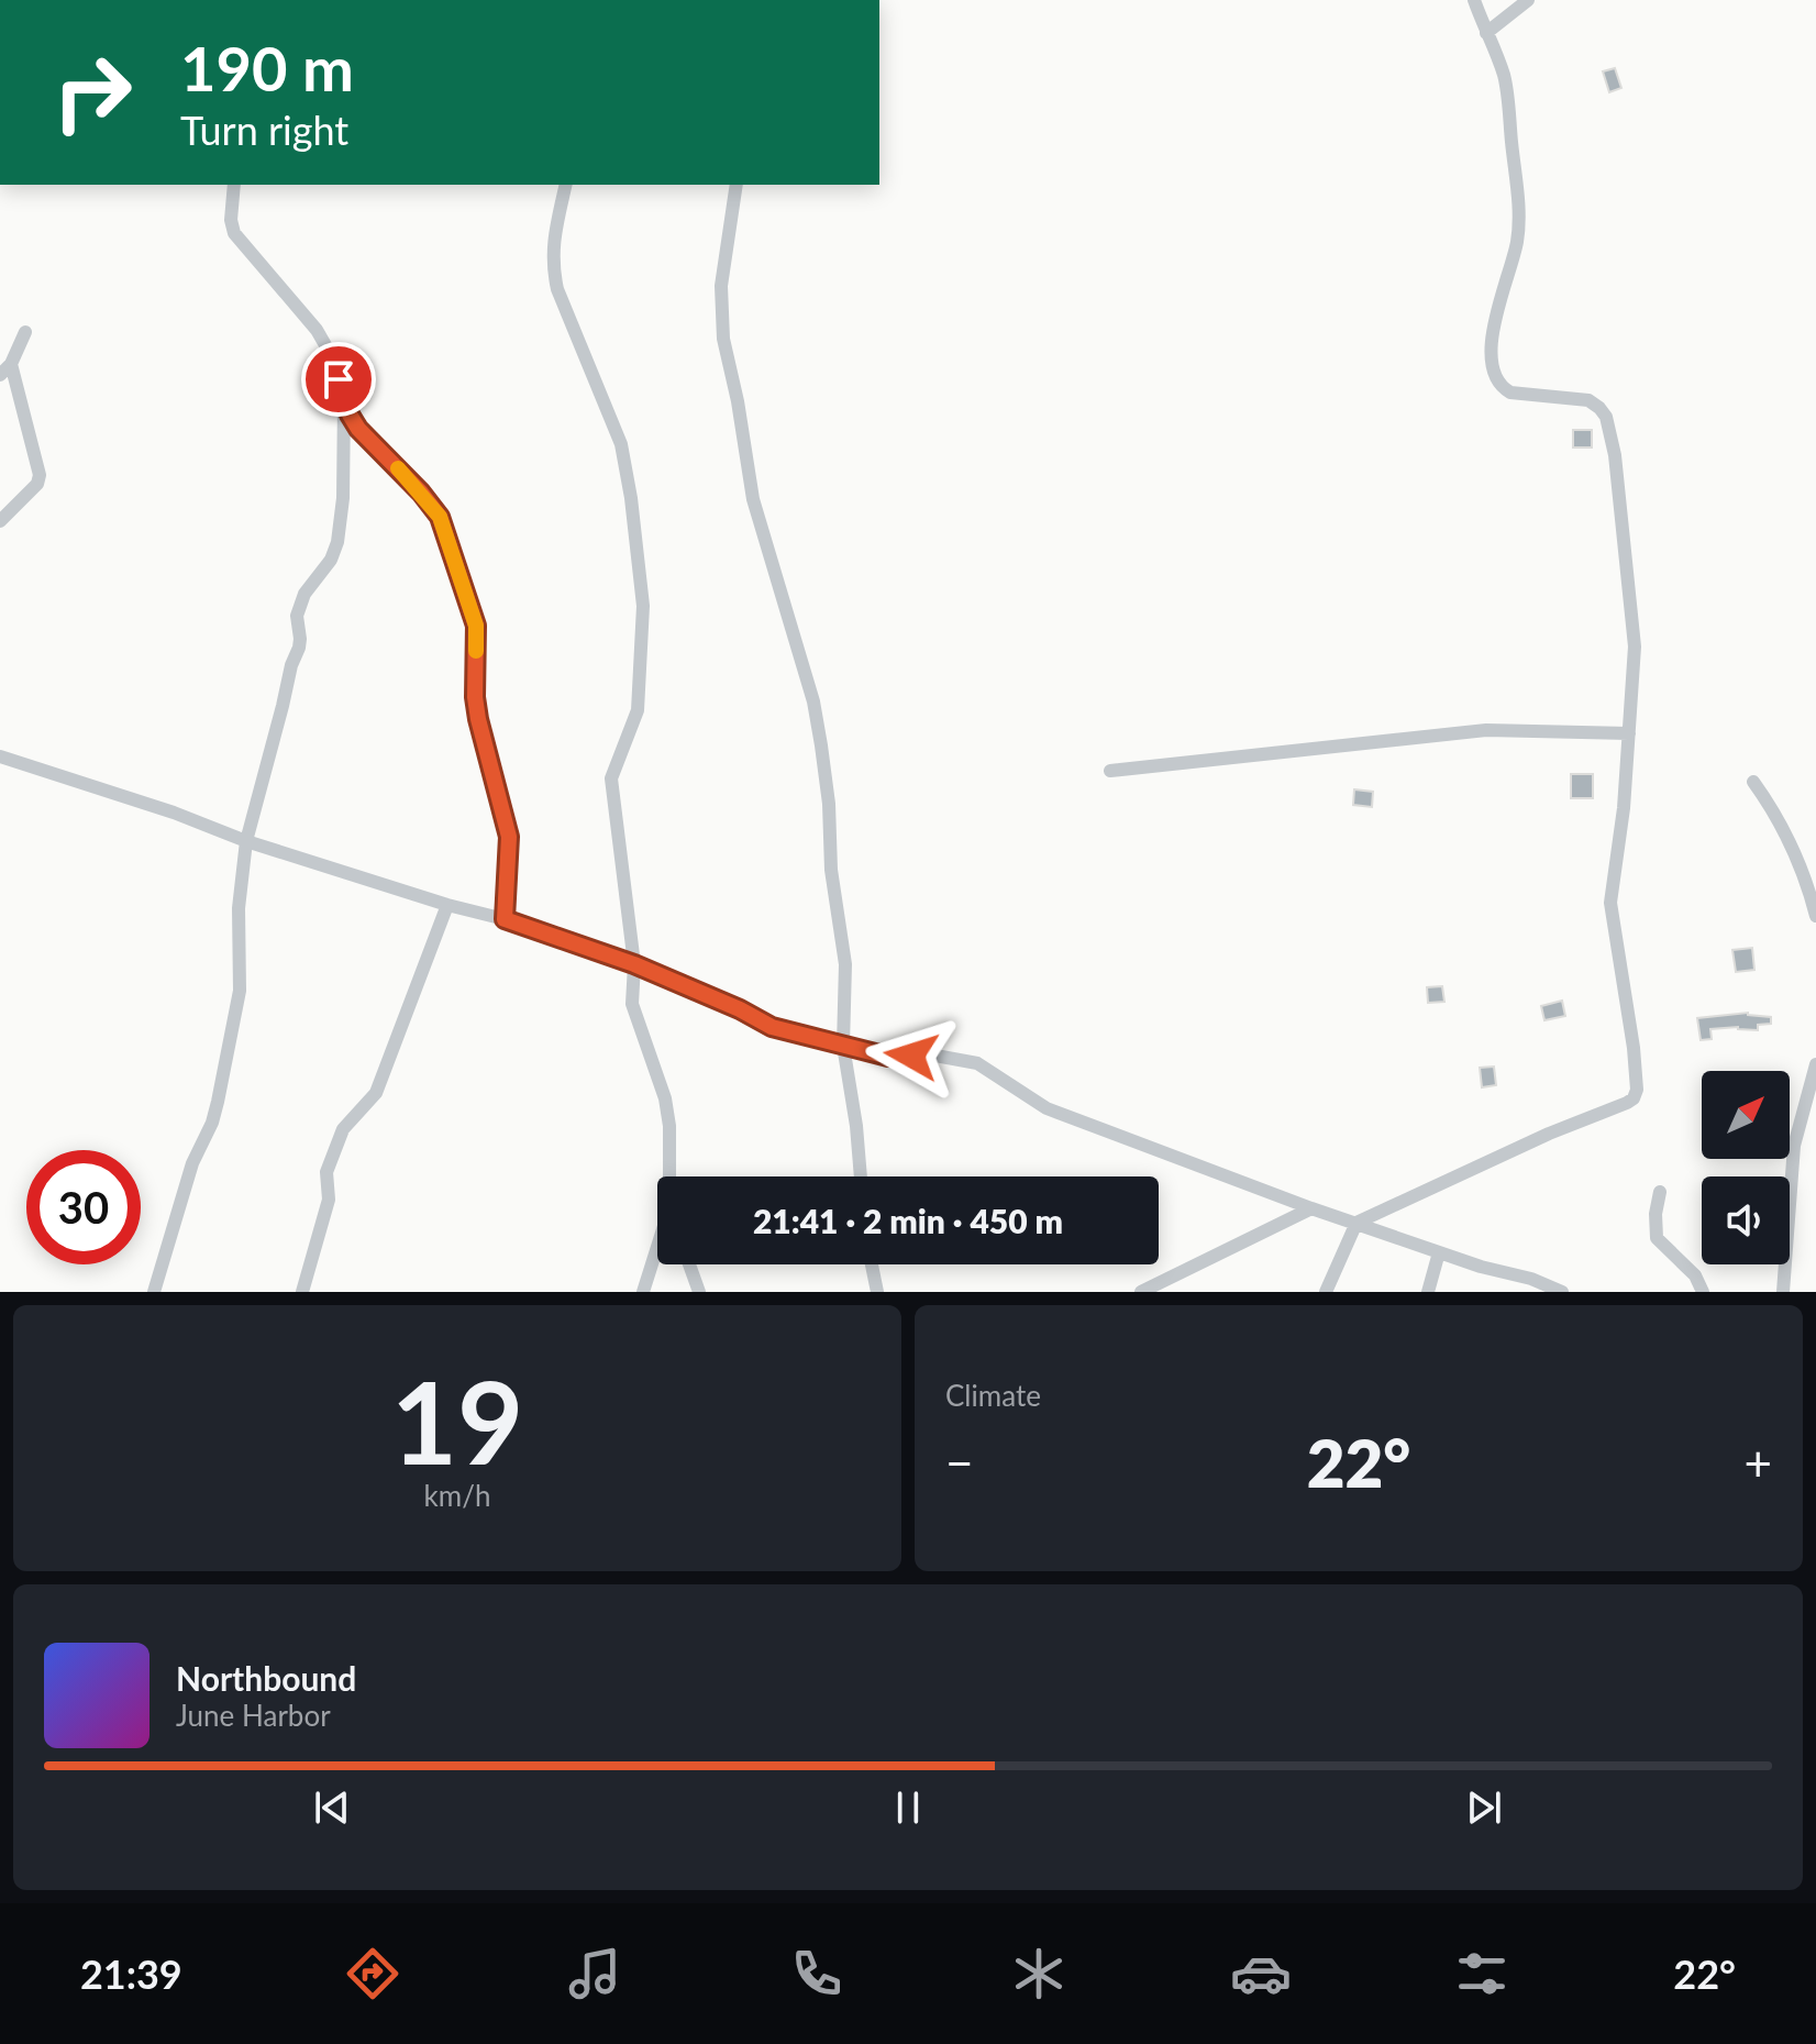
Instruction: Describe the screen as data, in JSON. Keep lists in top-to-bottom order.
{
  "north": "top right",
  "page": {
    "turn": ["190 m", "Turn right"],
    "limit": "30",
    "trip": "21:41 · 2 min · 450 m",
    "tile": [
      ["19", "km/h"],
      "Climate"
    ],
    "heat": ["−", "22°", "+"],
    "song": ["Northbound", "June Harbor"],
    "tabs": ["21:39", "22°"]
  }
}
